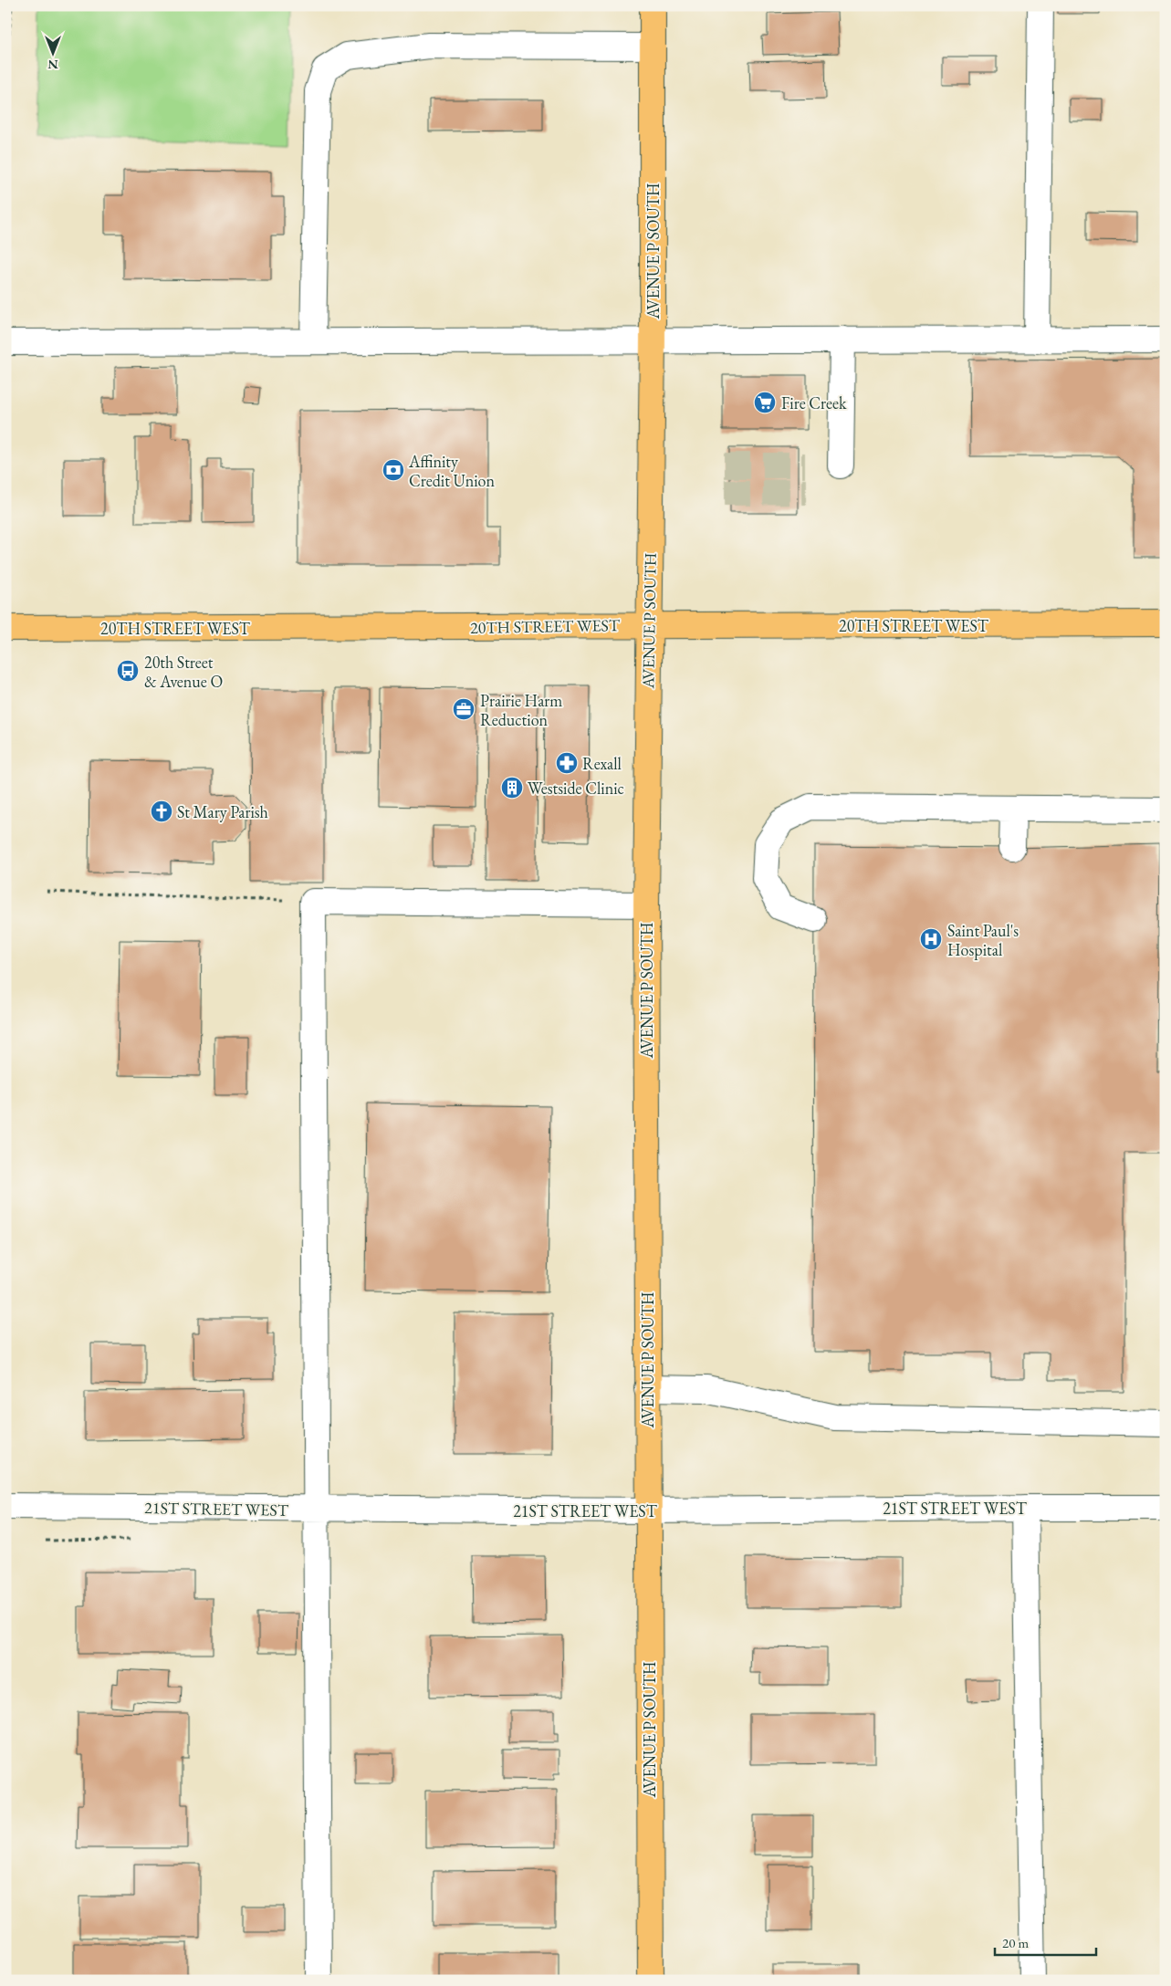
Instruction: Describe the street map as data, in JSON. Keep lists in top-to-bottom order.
{
  "streets": {
    "main road": ["AVENUE P SOUTH", "20TH STREET WEST"],
    "street": ["21ST STREET WEST"]
  },
  "crossings": [
    ["AVENUE P SOUTH", "20TH STREET WEST"],
    ["AVENUE P SOUTH", "21ST STREET WEST"]
  ],
  "places": {
    "supermarket": ["Fire Creek"],
    "bank": ["Affinity Credit Union"],
    "bus stop": ["20th Street & Avenue O"],
    "office": ["Prairie Harm Reduction"],
    "pharmacy": ["Rexall"],
    "building": ["Westside Clinic"],
    "church": ["St Mary Parish"],
    "hospital": ["Saint Paul's Hospital"]
  },
  "scale_bar": "20 m",
  "north": "bottom"
}
